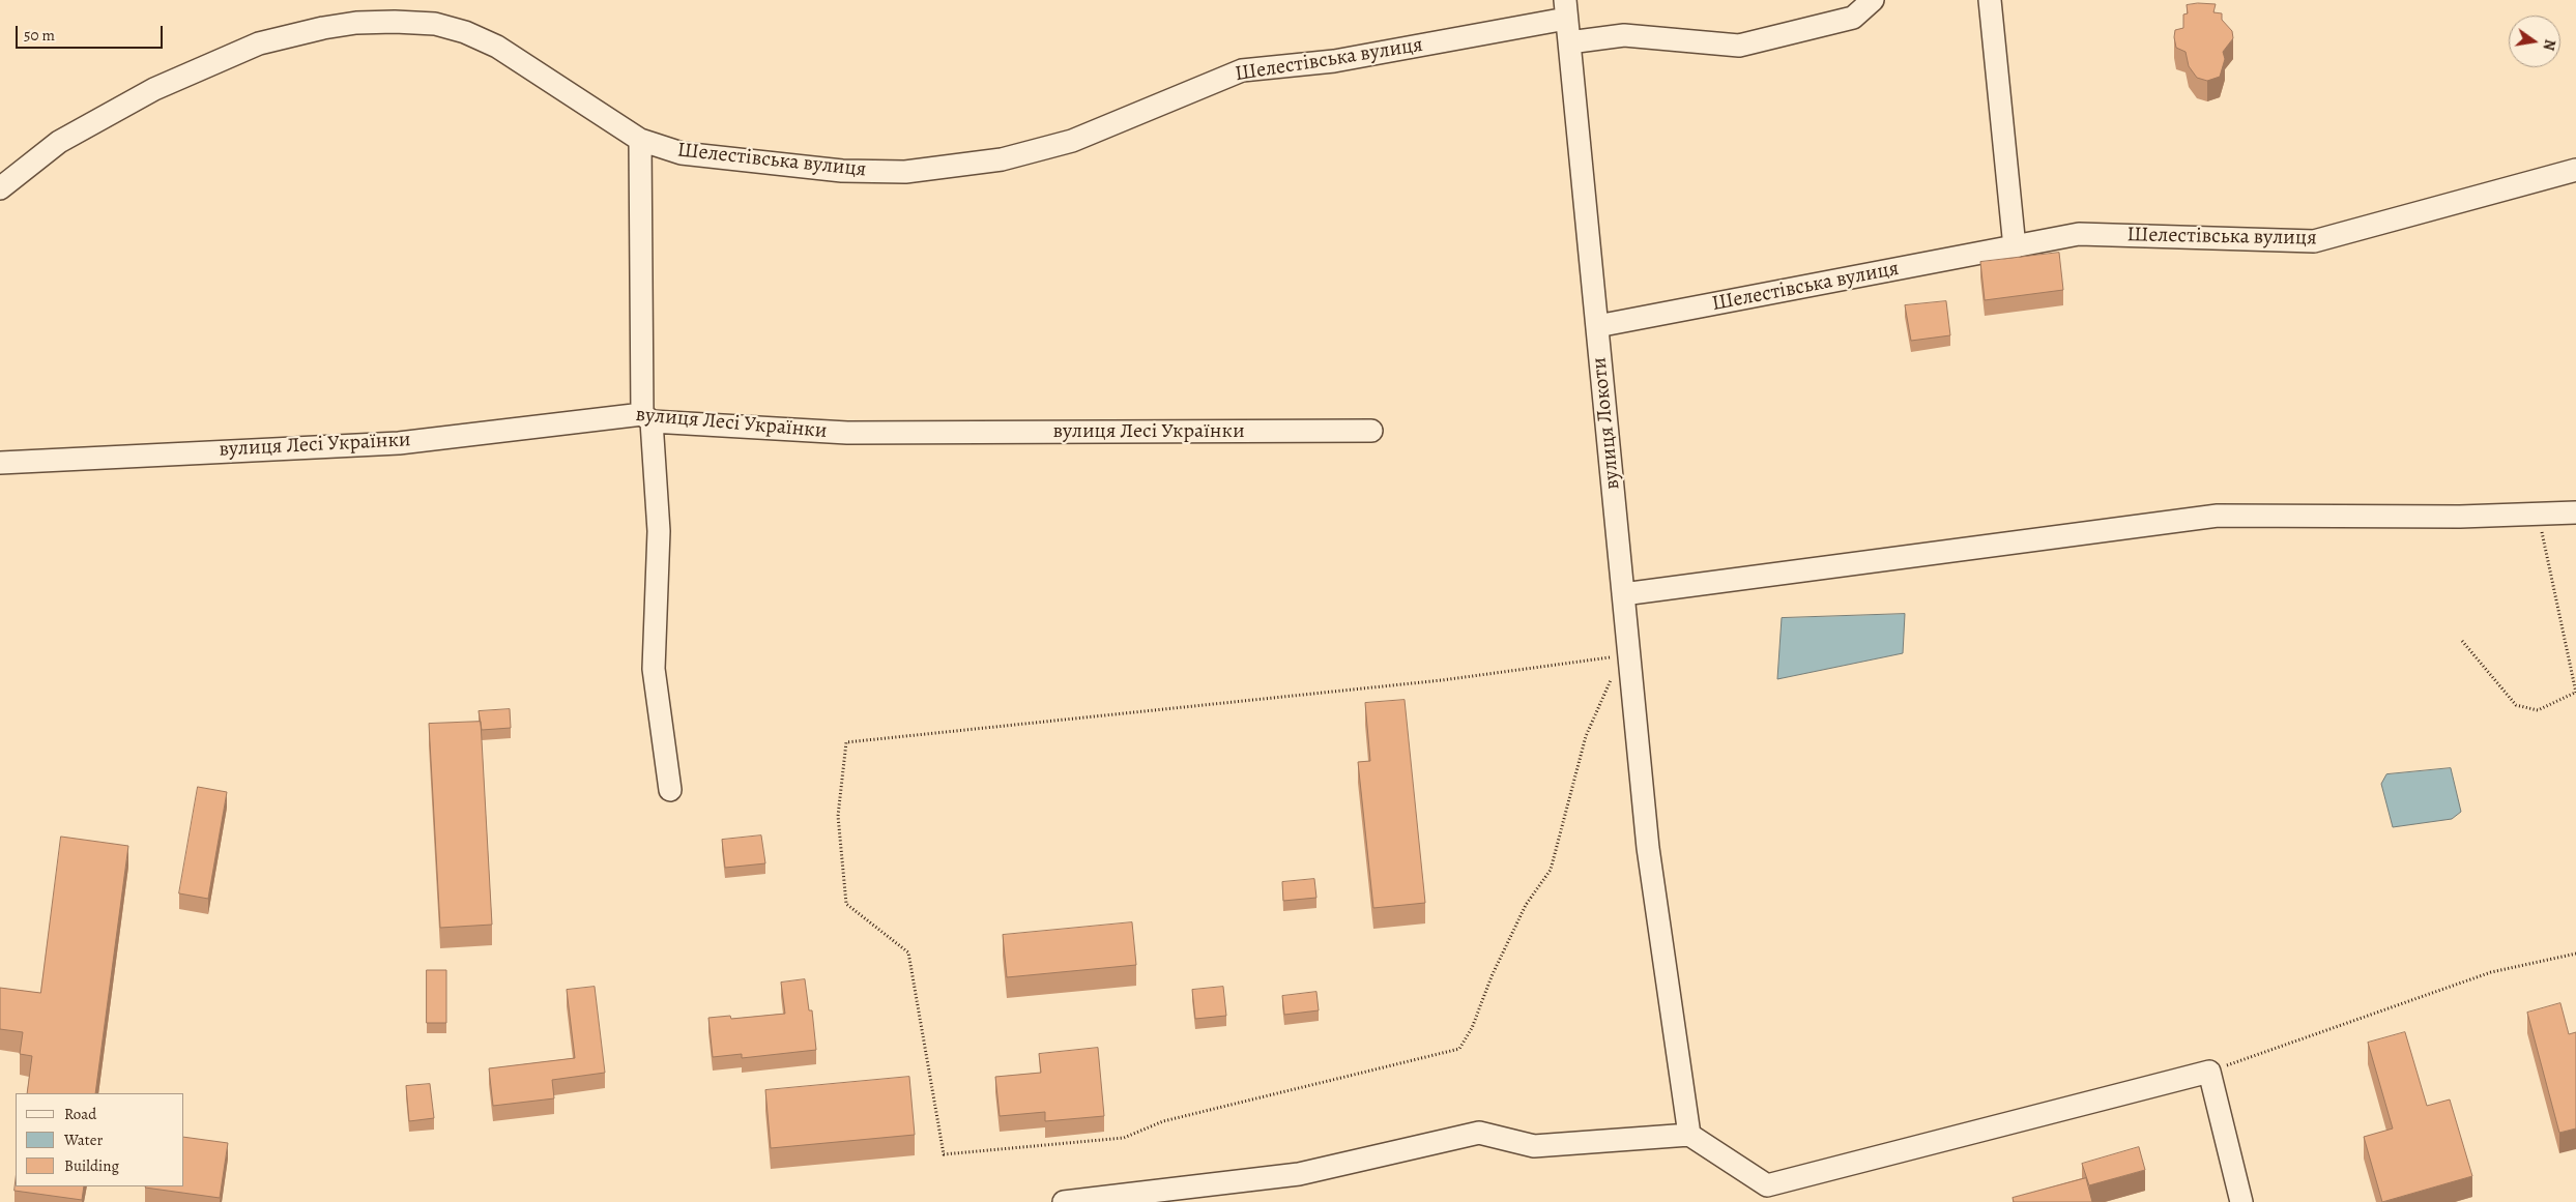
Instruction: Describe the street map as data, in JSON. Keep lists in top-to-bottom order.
{
  "streets": {
    "street": ["Шелестівська вулиця", "вулиця Лесі Українки", "вулиця Локоти"]
  },
  "crossings": [
    ["Шелестівська вулиця", "вулиця Локоти"]
  ],
  "legend": ["Road", "Water", "Building"],
  "scale_bar": "50 m",
  "north": "right"
}
